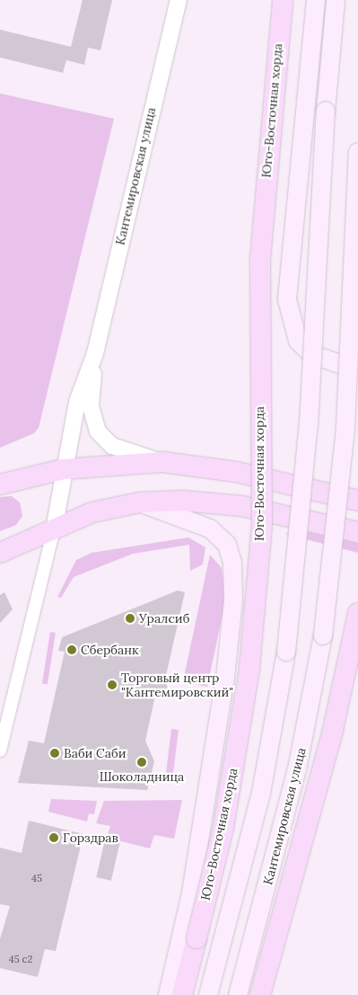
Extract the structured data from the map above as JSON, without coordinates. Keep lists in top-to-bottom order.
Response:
{
  "streets": {
    "main road": ["Юго-Восточная хорда", "Кантемировская улица"]
  },
  "places": [
    "Уралсиб",
    "Сбербанк",
    "Торговый центр \"Кантемировский\"",
    "Ваби Саби",
    "Шоколадница",
    "Горздрав"
  ],
  "house_numbers": ["45", "45 с2"]
}
